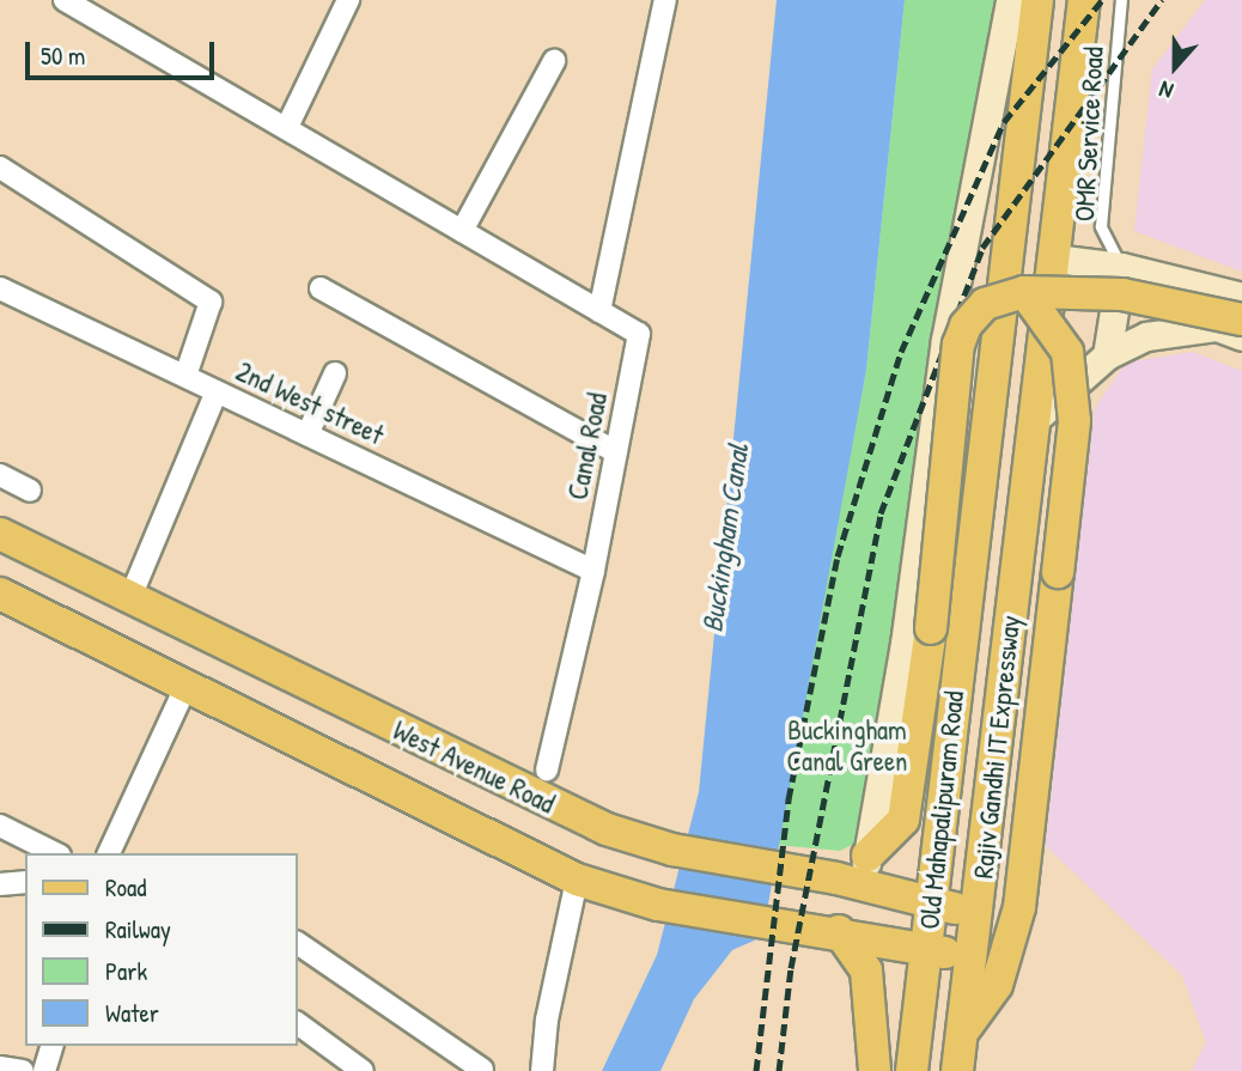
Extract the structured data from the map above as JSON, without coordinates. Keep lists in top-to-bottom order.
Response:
{
  "streets": {
    "main road": ["Rajiv Gandhi IT Expressway", "West Avenue Road", "Old Mahapalipuram Road"],
    "street": ["2nd West street", "Canal Road"],
    "lane": ["OMR Service Road"]
  },
  "crossings": [
    ["2nd West street", "Canal Road"],
    ["Rajiv Gandhi IT Expressway", "West Avenue Road"],
    ["West Avenue Road", "Old Mahapalipuram Road"]
  ],
  "water": ["Buckingham Canal"],
  "parks": ["Buckingham Canal Green"],
  "legend": [
    "Road",
    "Railway",
    "Park",
    "Water"
  ],
  "scale_bar": "50 m",
  "north": "bottom"
}
